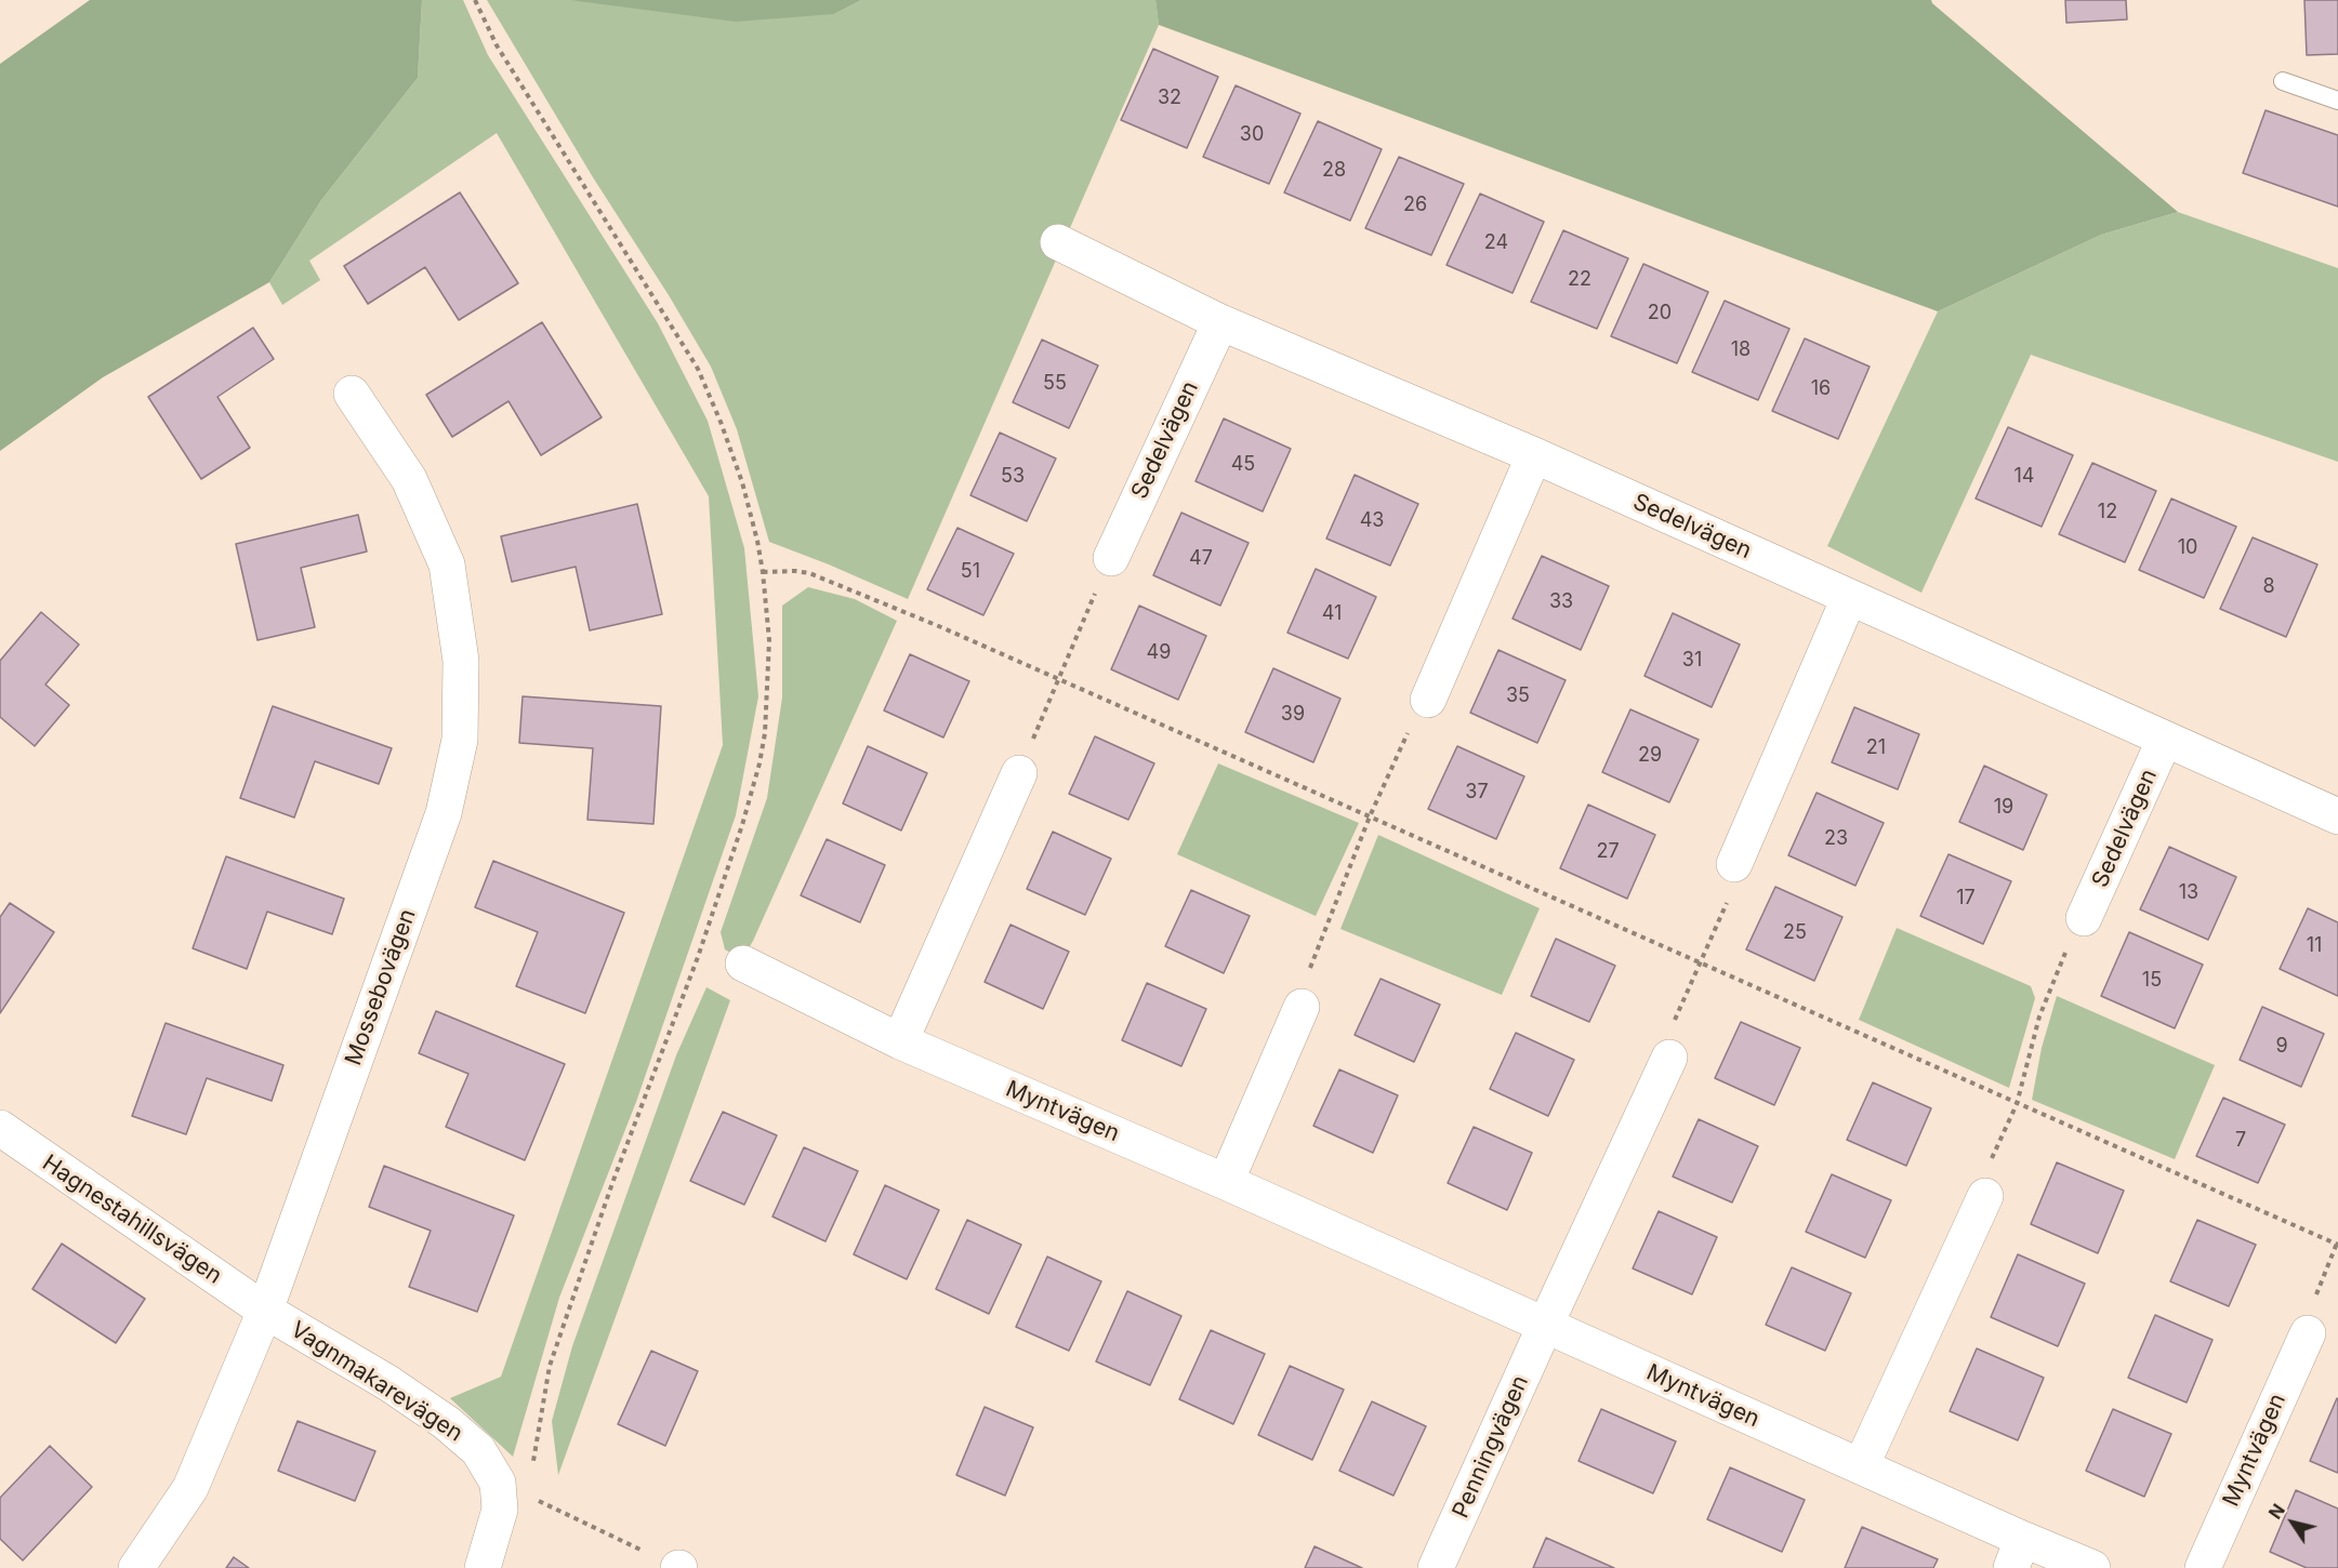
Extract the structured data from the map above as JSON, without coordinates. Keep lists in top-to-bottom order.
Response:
{
  "streets": {
    "street": [
      "Sedelvägen",
      "Mossebovägen",
      "Myntvägen",
      "Hagnestahillsvägen",
      "Vagnmakarevägen",
      "Penningvägen"
    ]
  },
  "crossings": [
    ["Mossebovägen", "Hagnestahillsvägen"],
    ["Mossebovägen", "Vagnmakarevägen"],
    ["Myntvägen", "Penningvägen"],
    ["Hagnestahillsvägen", "Vagnmakarevägen"]
  ],
  "house_numbers": [
    "32",
    "30",
    "28",
    "26",
    "24",
    "22",
    "20",
    "18",
    "55",
    "16",
    "45",
    "53",
    "14",
    "12",
    "43",
    "10",
    "47",
    "51",
    "8",
    "33",
    "41",
    "49",
    "31",
    "35",
    "39",
    "21",
    "29",
    "37",
    "19",
    "23",
    "27",
    "13",
    "17",
    "25",
    "11",
    "15",
    "9",
    "7"
  ],
  "north": "top left"
}
